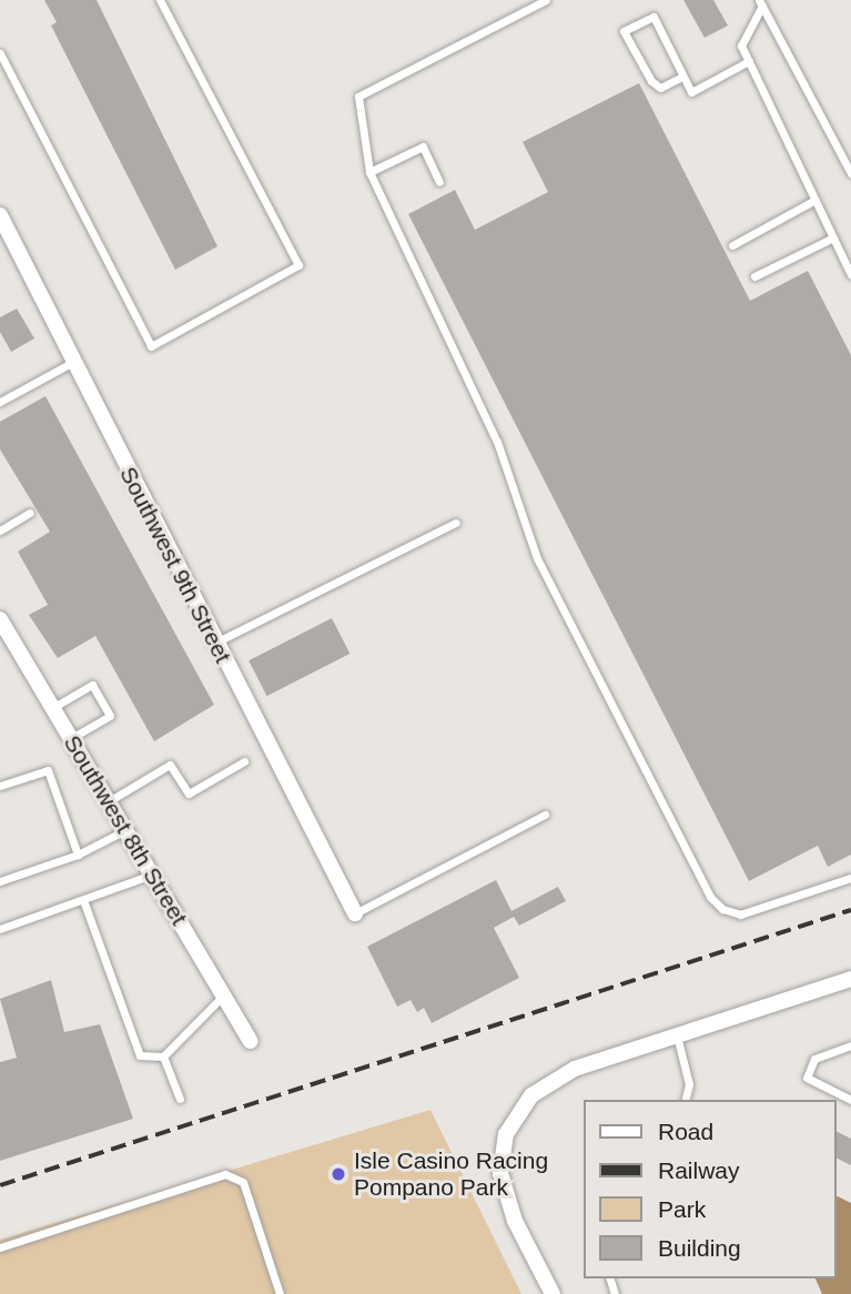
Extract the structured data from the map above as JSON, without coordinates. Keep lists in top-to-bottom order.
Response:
{
  "streets": {
    "street": ["Southwest 9th Street", "Southwest 8th Street"]
  },
  "places": ["Isle Casino Racing Pompano Park"],
  "legend": [
    "Road",
    "Railway",
    "Park",
    "Building"
  ]
}
